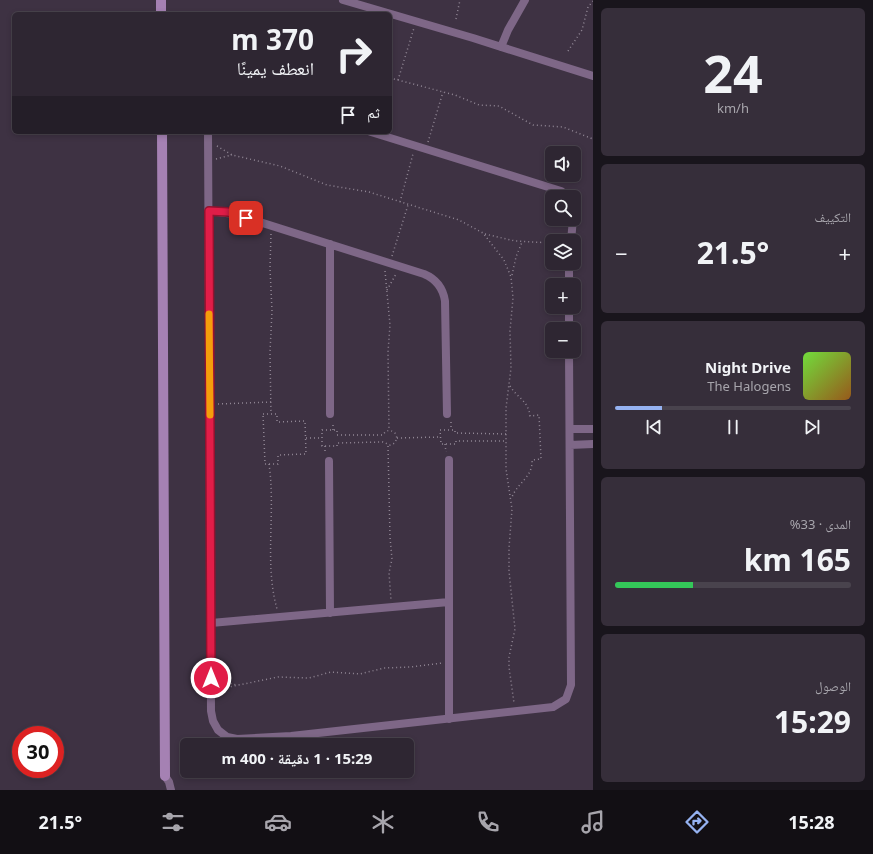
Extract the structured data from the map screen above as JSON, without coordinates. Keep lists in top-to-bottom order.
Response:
{
  "page": {
    "tile": [
      ["24", "km/h"],
      "التكييف",
      ["المدى · 33%", "165 km"],
      ["الوصول", "15:29"]
    ],
    "turn": ["370 m", "انعطف يمينًا"],
    "then": "ثم",
    "map_buttons": ["+", "−"],
    "heat": ["−", "21.5°", "+"],
    "song": ["Night Drive", "The Halogens"],
    "limit": "30",
    "trip": "15:29 · 1 دقيقة · 400 m",
    "tabs": ["15:28", "21.5°"]
  }
}
